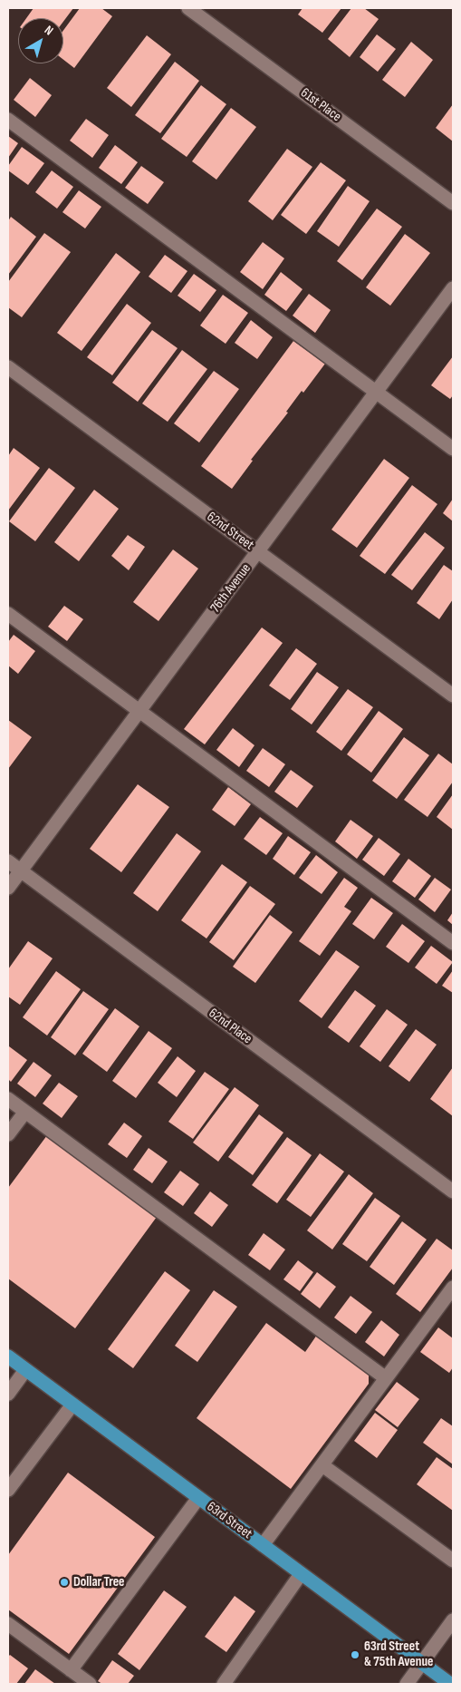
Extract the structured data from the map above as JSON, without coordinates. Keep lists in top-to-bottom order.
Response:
{
  "streets": {
    "main road": ["63rd Street"],
    "street": [
      "61st Place",
      "62nd Street",
      "76th Avenue",
      "62nd Place"
    ]
  },
  "crossings": [
    ["62nd Street", "76th Avenue"],
    ["76th Avenue", "62nd Place"]
  ],
  "places": ["Dollar Tree", "63rd Street & 75th Avenue"],
  "north": "top right"
}
